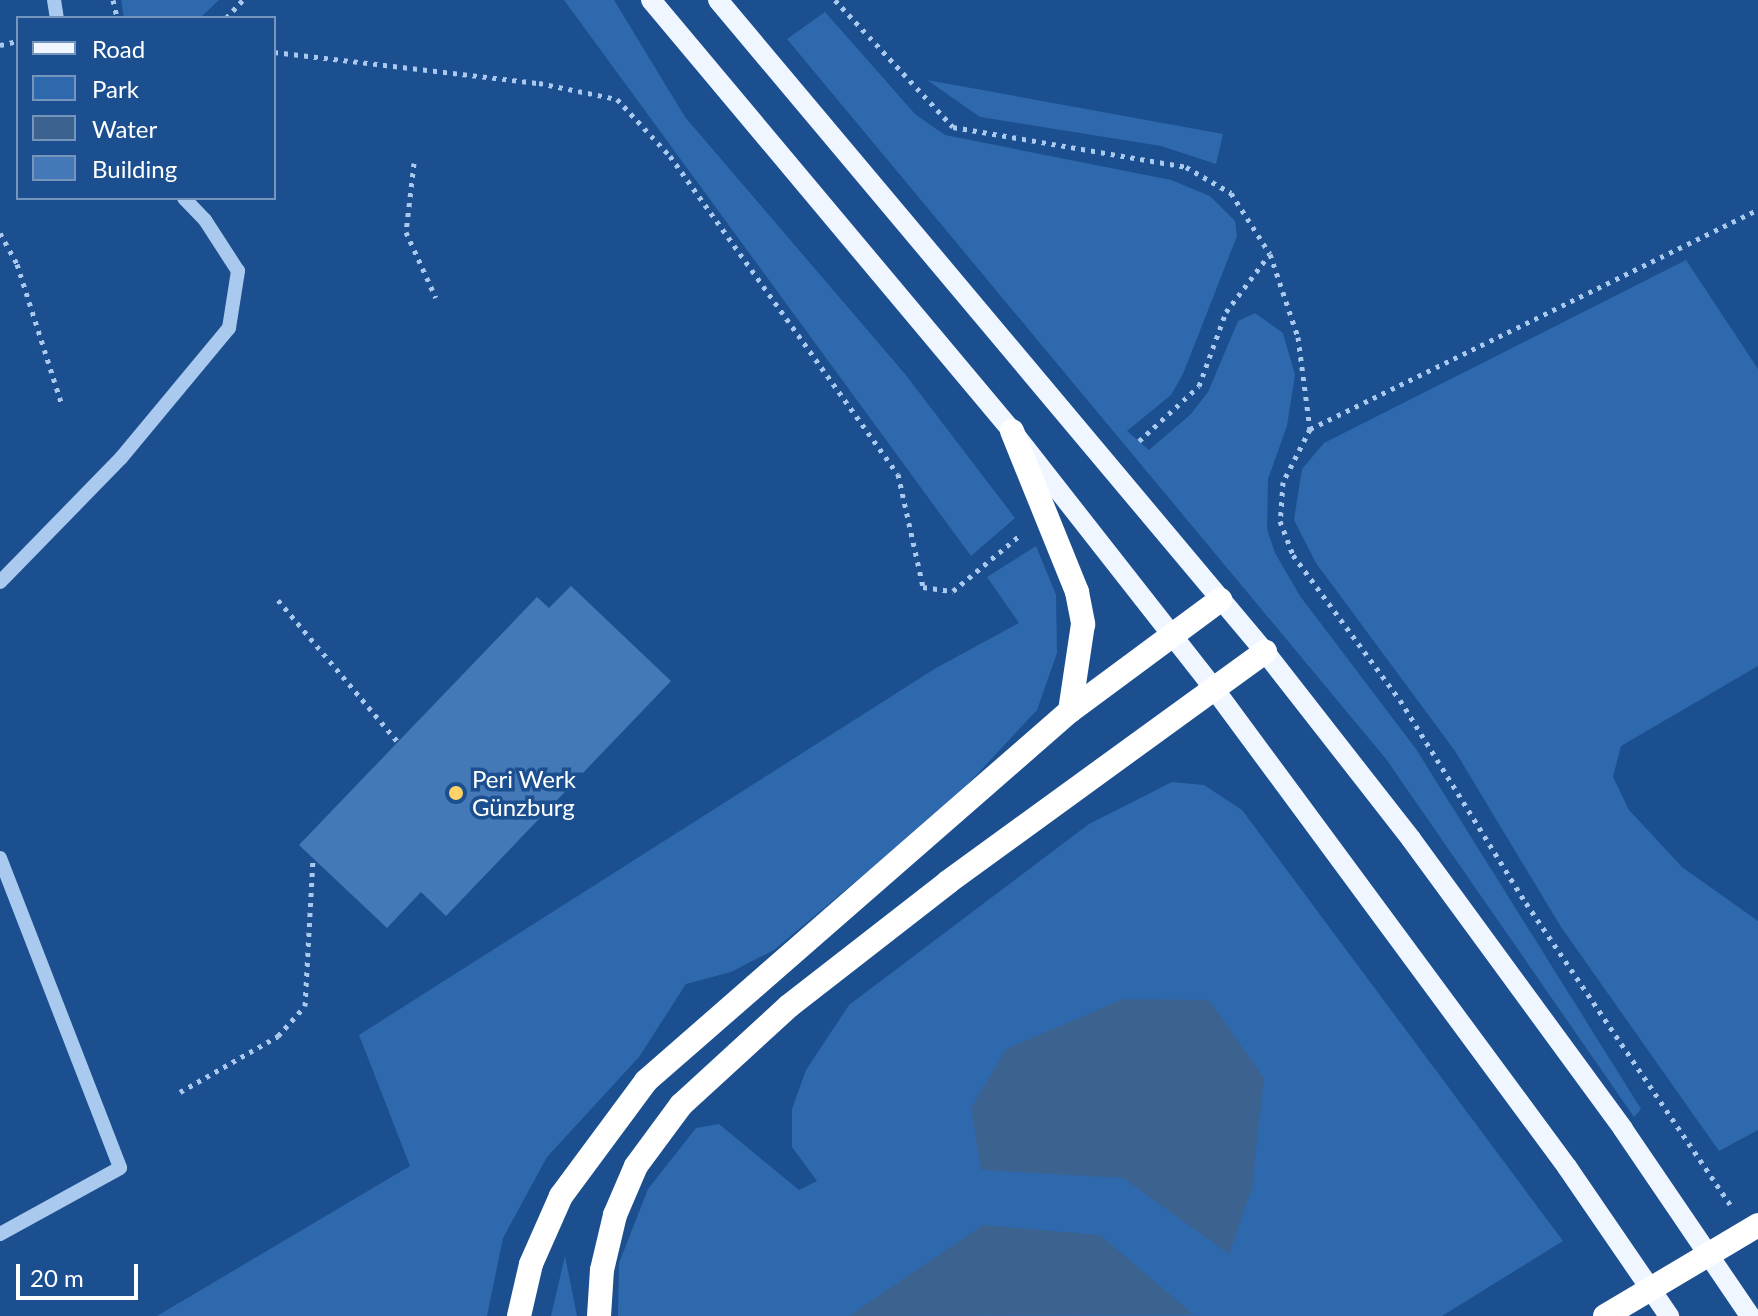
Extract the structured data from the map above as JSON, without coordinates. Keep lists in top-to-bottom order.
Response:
{
  "places": ["Peri Werk Günzburg"],
  "legend": [
    "Road",
    "Park",
    "Water",
    "Building"
  ],
  "scale_bar": "20 m"
}
